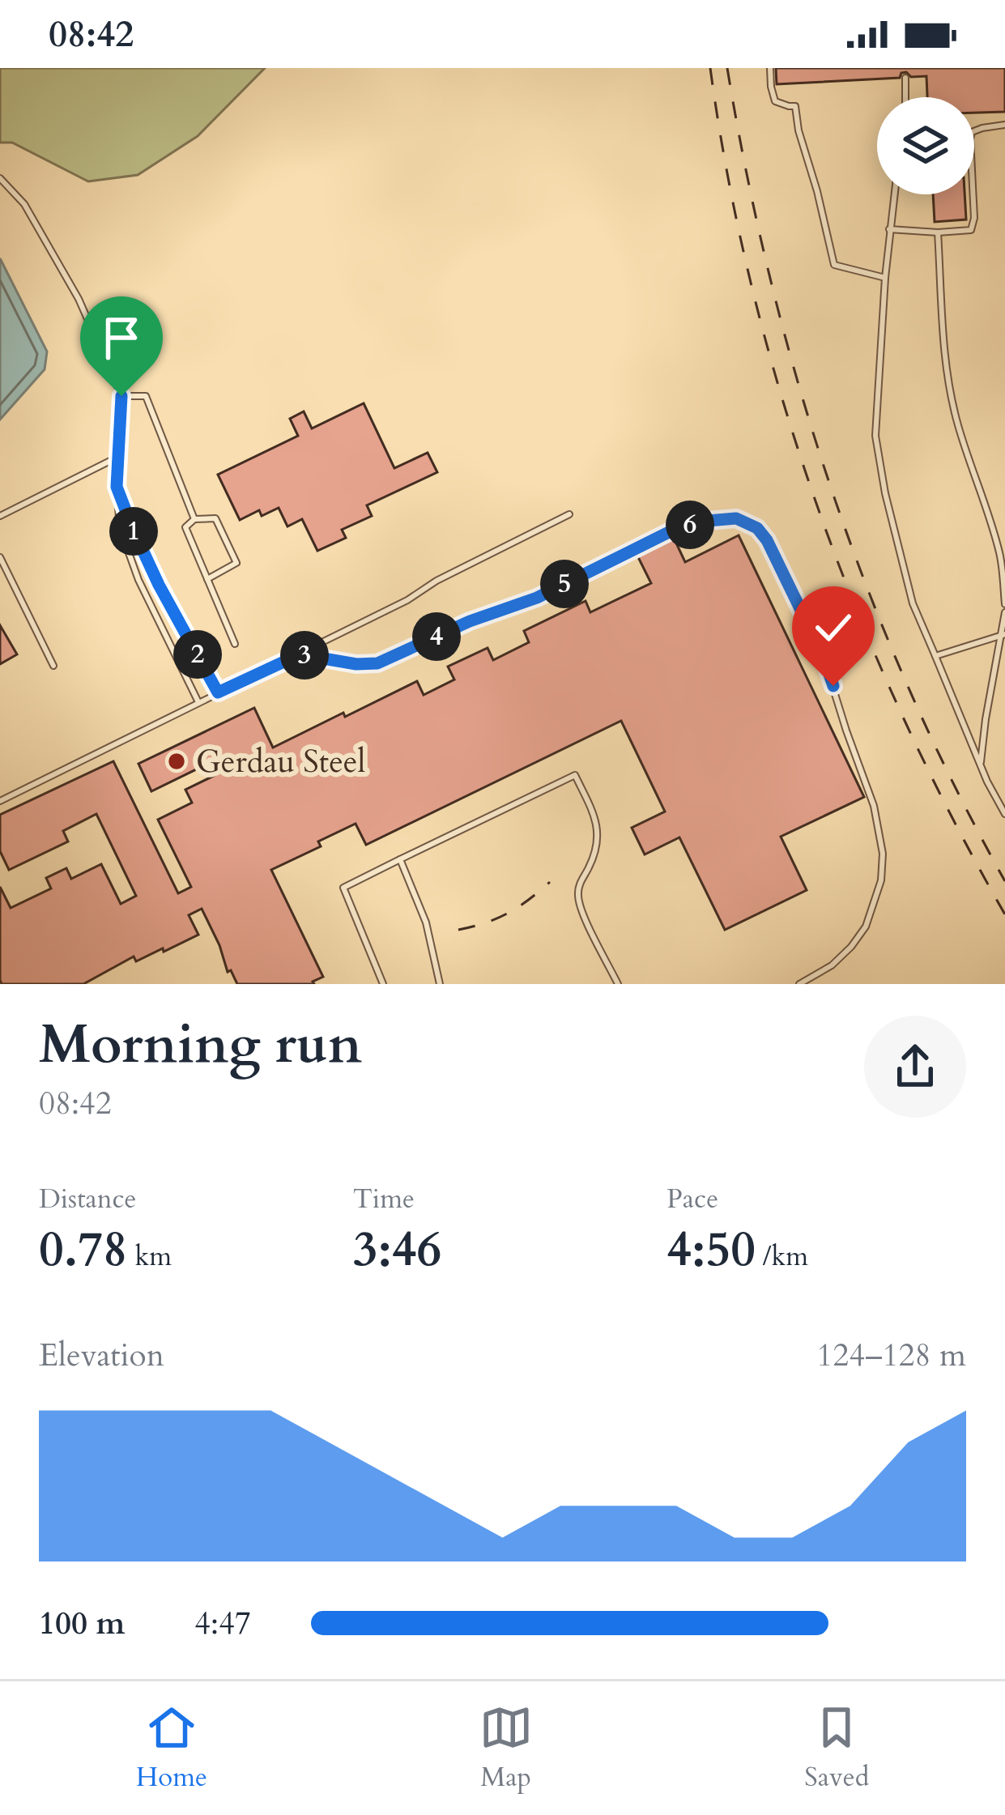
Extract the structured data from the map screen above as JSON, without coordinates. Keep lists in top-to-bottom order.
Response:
{
  "places": ["Gerdau Steel"],
  "page": {
    "status": "08:42",
    "pins": [
      "6",
      "1",
      "5",
      "4",
      "2",
      "3"
    ],
    "heading": ["Morning run", "08:42"],
    "stats": [
      ["Distance", "0.78 km"],
      ["Time", "3:46"],
      ["Pace", "4:50 /km"]
    ],
    "chart": ["Elevation", "124–128 m"],
    "list": [
      {
        "name": "100 m",
        "note": "4:47"
      }
    ],
    "tabs": ["Home", "Map", "Saved"]
  }
}
